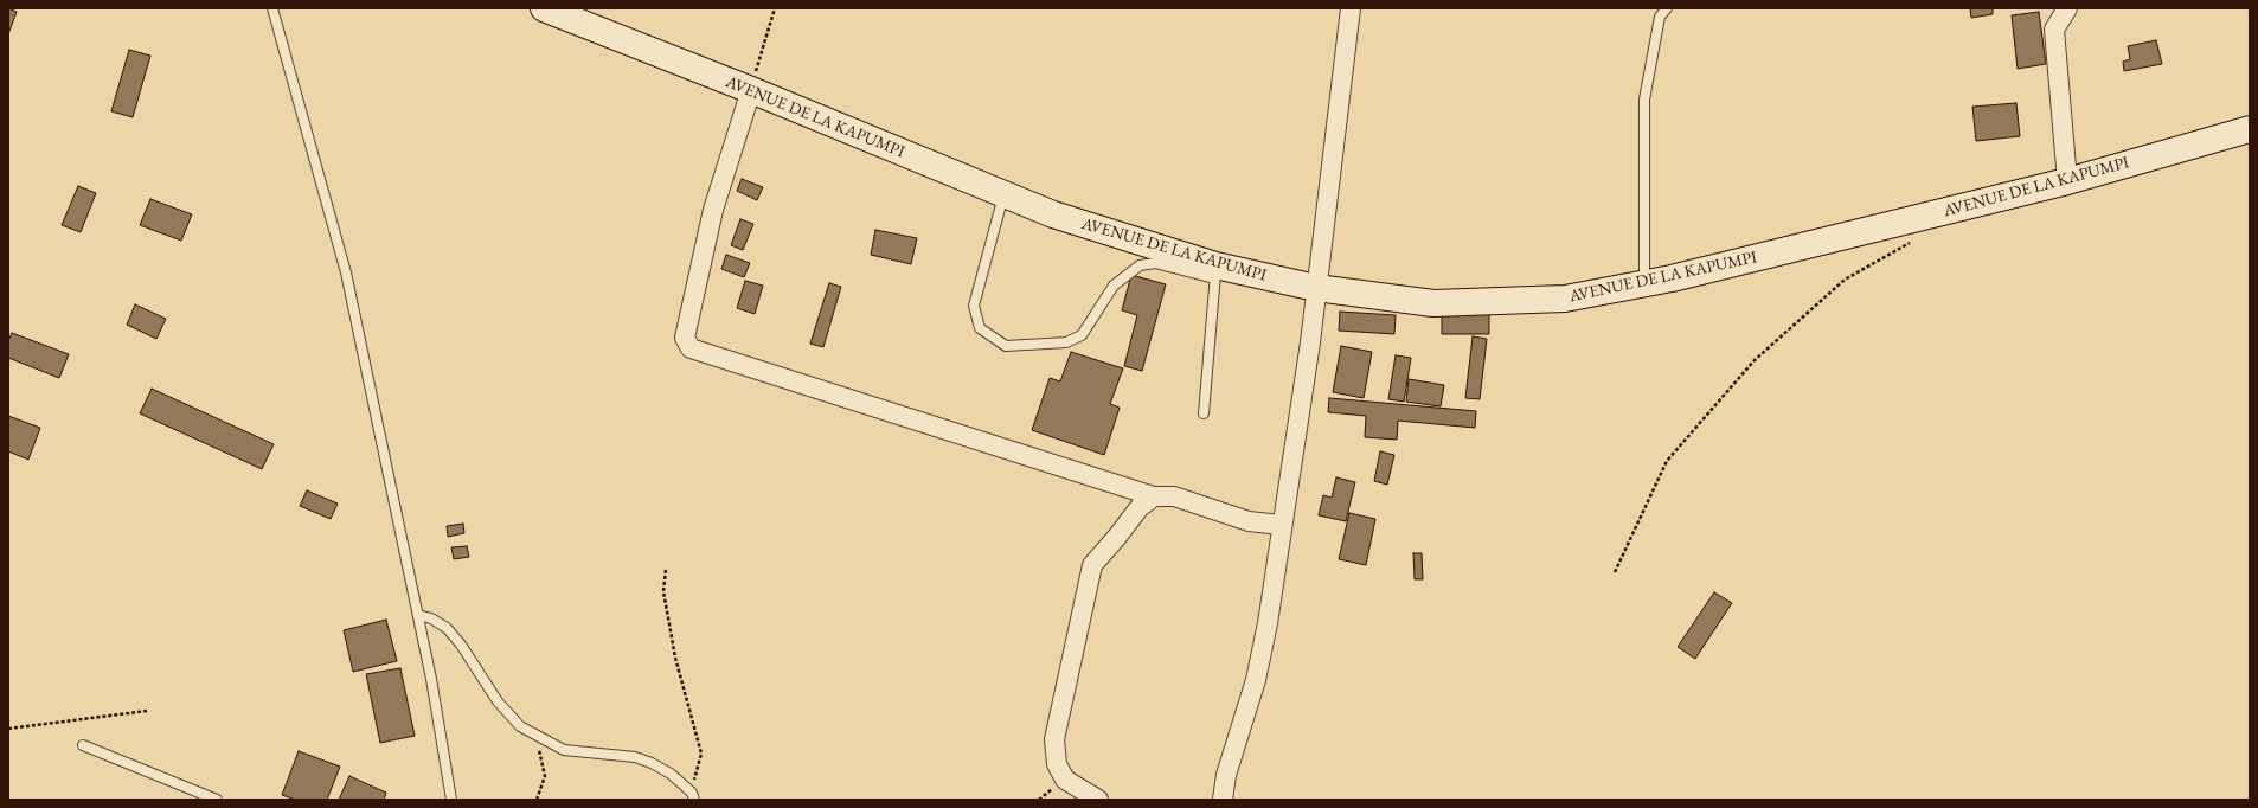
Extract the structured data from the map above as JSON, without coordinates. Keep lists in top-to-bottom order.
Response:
{
  "streets": {
    "main road": ["AVENUE DE LA KAPUMPI"]
  }
}
